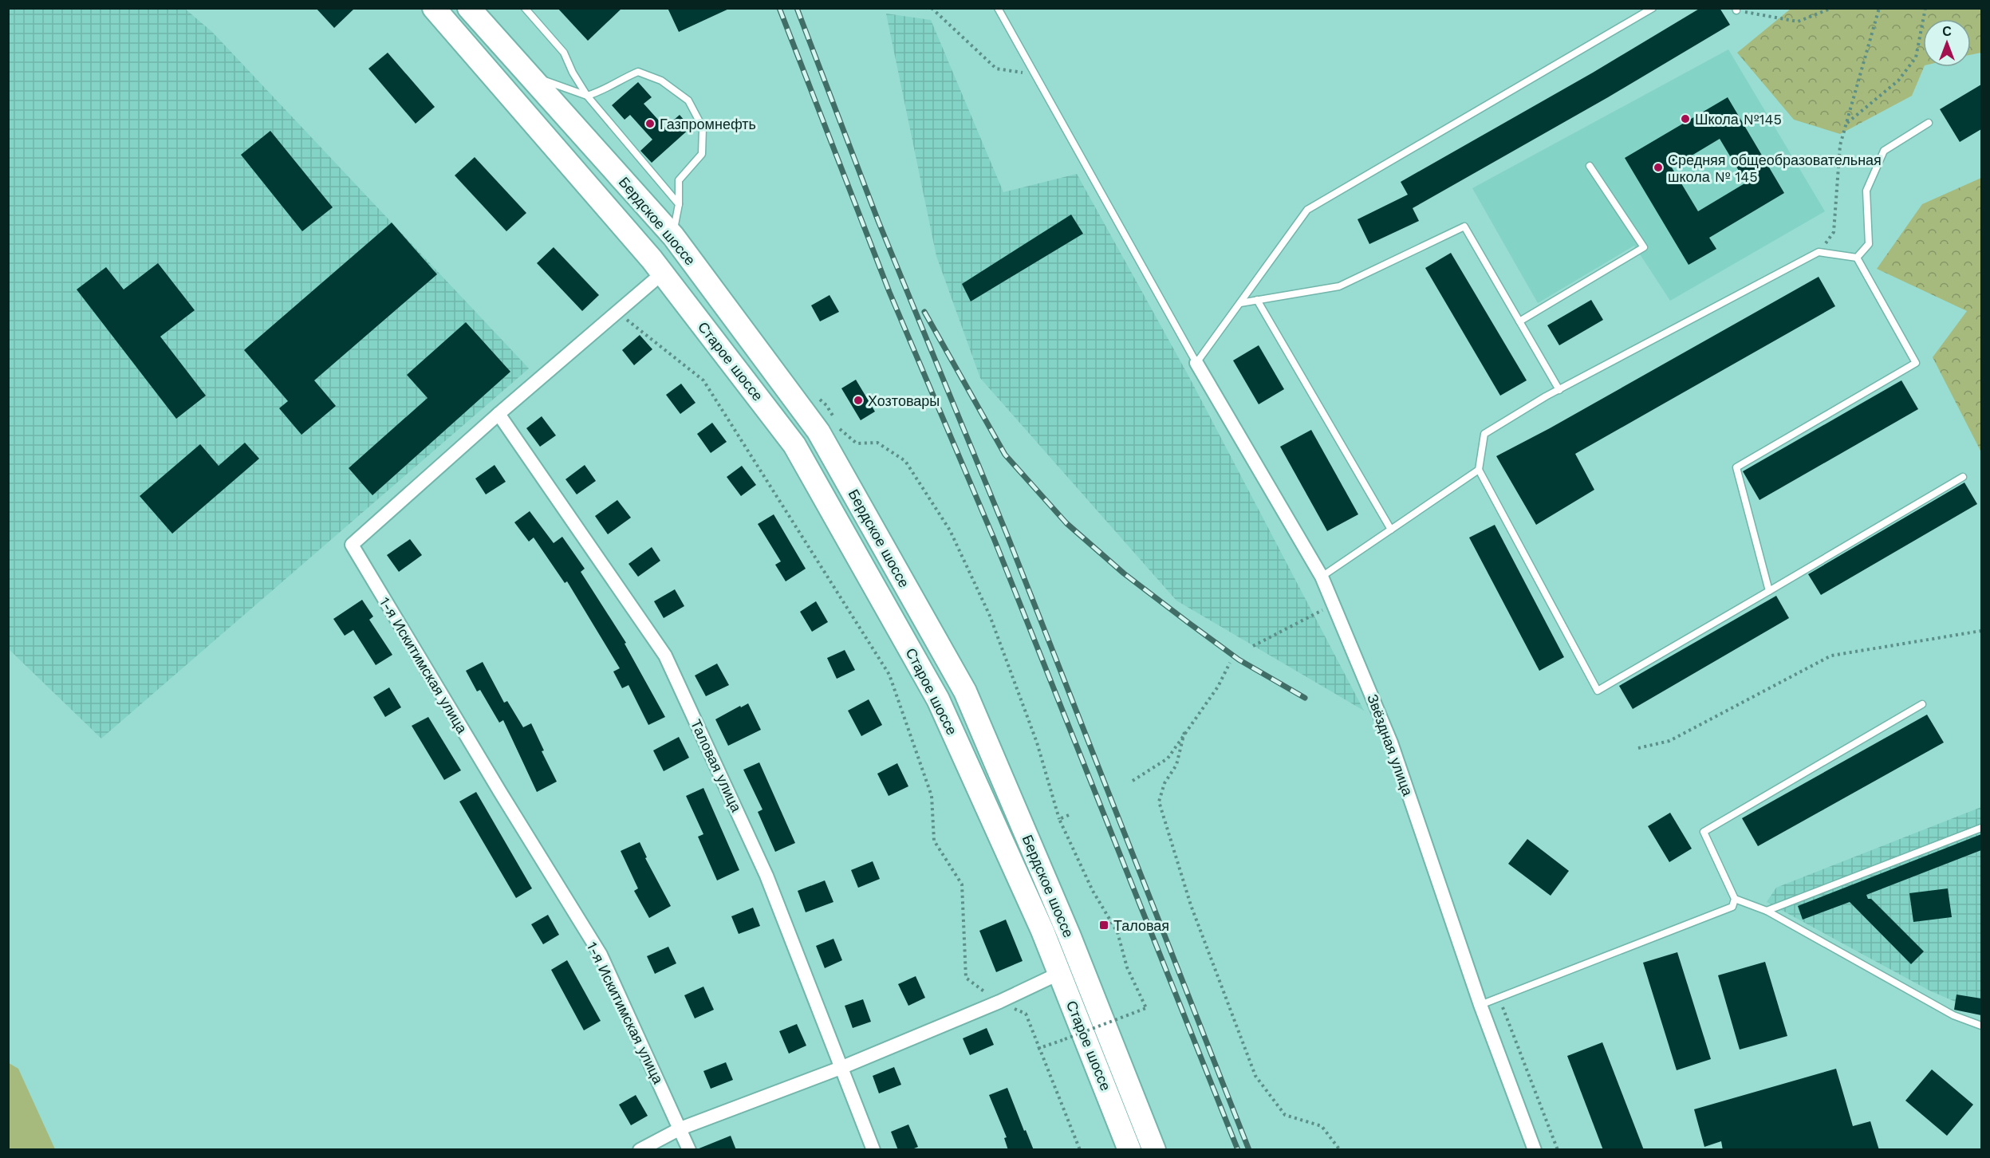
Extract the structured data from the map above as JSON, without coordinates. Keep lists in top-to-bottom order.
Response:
{
  "streets": {
    "highway": ["Бердское шоссе", "Старое шоссе"],
    "street": ["1-я Искитимская улица", "Звёздная улица", "Таловая улица"]
  },
  "crossings": [
    ["Бердское шоссе", "Старое шоссе"],
    ["Бердское шоссе", "1-я Искитимская улица"],
    ["Старое шоссе", "1-я Искитимская улица"],
    ["1-я Искитимская улица", "Таловая улица"]
  ],
  "places": {
    "other": [
      "Школа №145",
      "Газпромнефть",
      "Средняя общеобразовательная школа № 145",
      "Хозтовары"
    ],
    "transit": ["Таловая"]
  },
  "north": "top"
}
